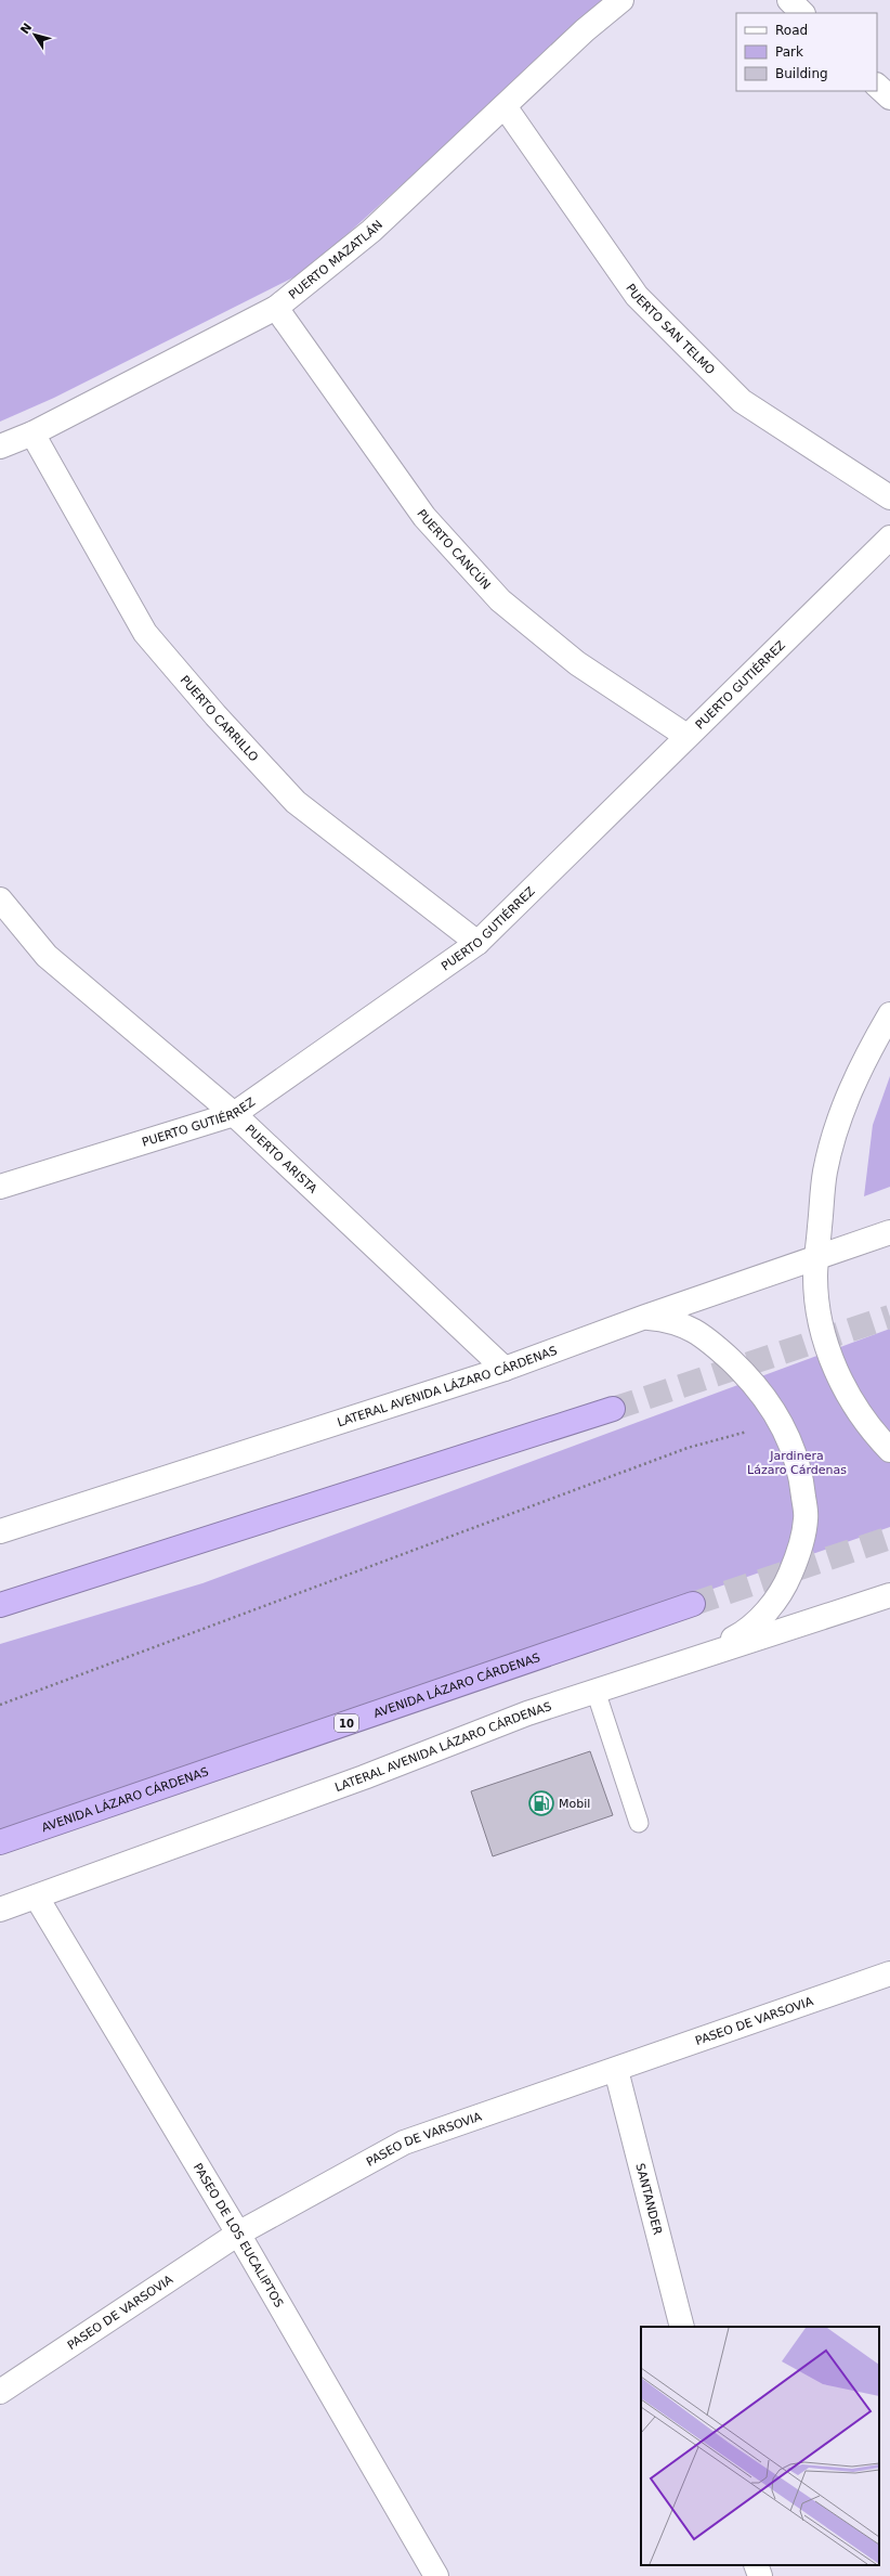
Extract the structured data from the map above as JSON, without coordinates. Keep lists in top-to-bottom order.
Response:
{
  "streets": {
    "highway": ["AVENIDA LÁZARO CÁRDENAS", "10"],
    "street": [
      "PUERTO MAZATLÁN",
      "PUERTO SAN TELMO",
      "PUERTO CANCÚN",
      "PUERTO GUTIÉRREZ",
      "PUERTO CARRILLO",
      "PUERTO ARISTA",
      "LATERAL AVENIDA LÁZARO CÁRDENAS",
      "PASEO DE VARSOVIA",
      "SANTANDER",
      "PASEO DE LOS EUCALIPTOS"
    ]
  },
  "crossings": [
    ["PUERTO MAZATLÁN", "PUERTO SAN TELMO"],
    ["PUERTO MAZATLÁN", "PUERTO CANCÚN"],
    ["PUERTO MAZATLÁN", "PUERTO CARRILLO"],
    ["PUERTO CANCÚN", "PUERTO GUTIÉRREZ"],
    ["PUERTO GUTIÉRREZ", "PUERTO CARRILLO"],
    ["PUERTO GUTIÉRREZ", "PUERTO ARISTA"],
    ["PUERTO ARISTA", "LATERAL AVENIDA LÁZARO CÁRDENAS"],
    ["LATERAL AVENIDA LÁZARO CÁRDENAS", "PASEO DE LOS EUCALIPTOS"],
    ["PASEO DE VARSOVIA", "SANTANDER"],
    ["PASEO DE VARSOVIA", "PASEO DE LOS EUCALIPTOS"]
  ],
  "parks": ["Jardinera Lázaro Cárdenas"],
  "places": {
    "fuel station": ["Mobil"]
  },
  "legend": ["Road", "Park", "Building"],
  "north": "top left"
}
